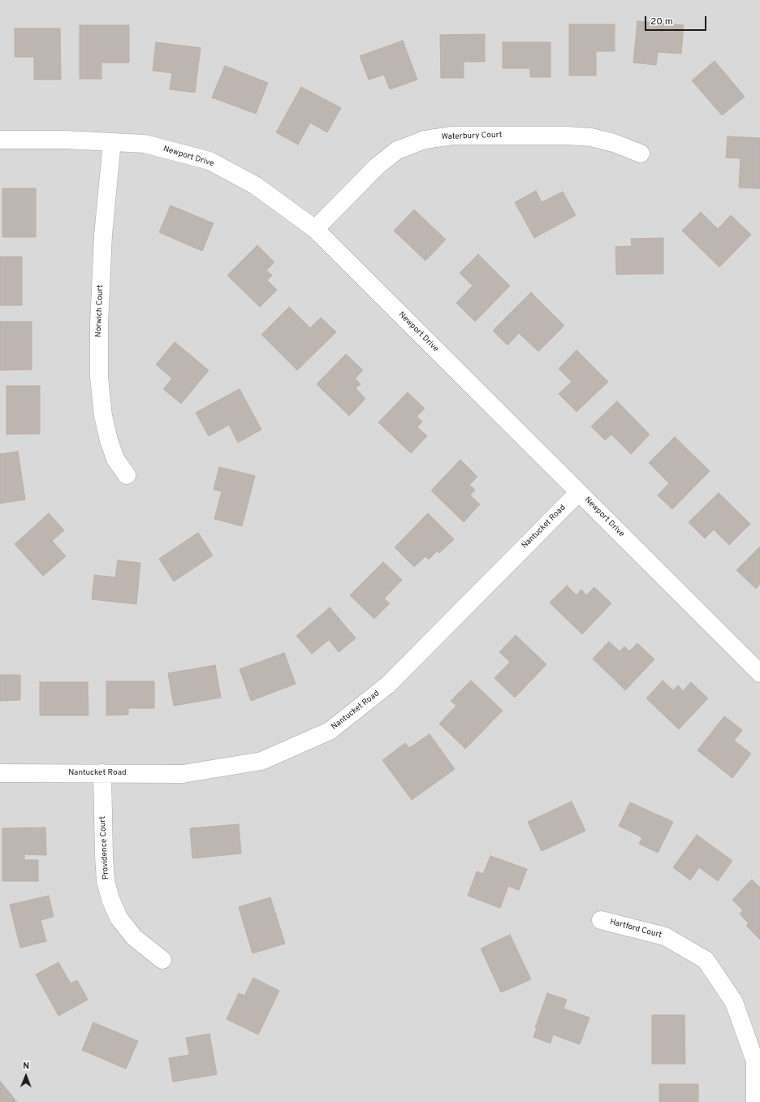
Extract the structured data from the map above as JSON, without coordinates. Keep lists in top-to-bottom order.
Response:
{
  "streets": {
    "street": [
      "Waterbury Court",
      "Newport Drive",
      "Norwich Court",
      "Nantucket Road",
      "Providence Court",
      "Hartford Court"
    ]
  },
  "crossings": [
    ["Waterbury Court", "Newport Drive"],
    ["Newport Drive", "Norwich Court"],
    ["Newport Drive", "Nantucket Road"],
    ["Nantucket Road", "Providence Court"]
  ],
  "scale_bar": "20 m",
  "north": "top"
}
